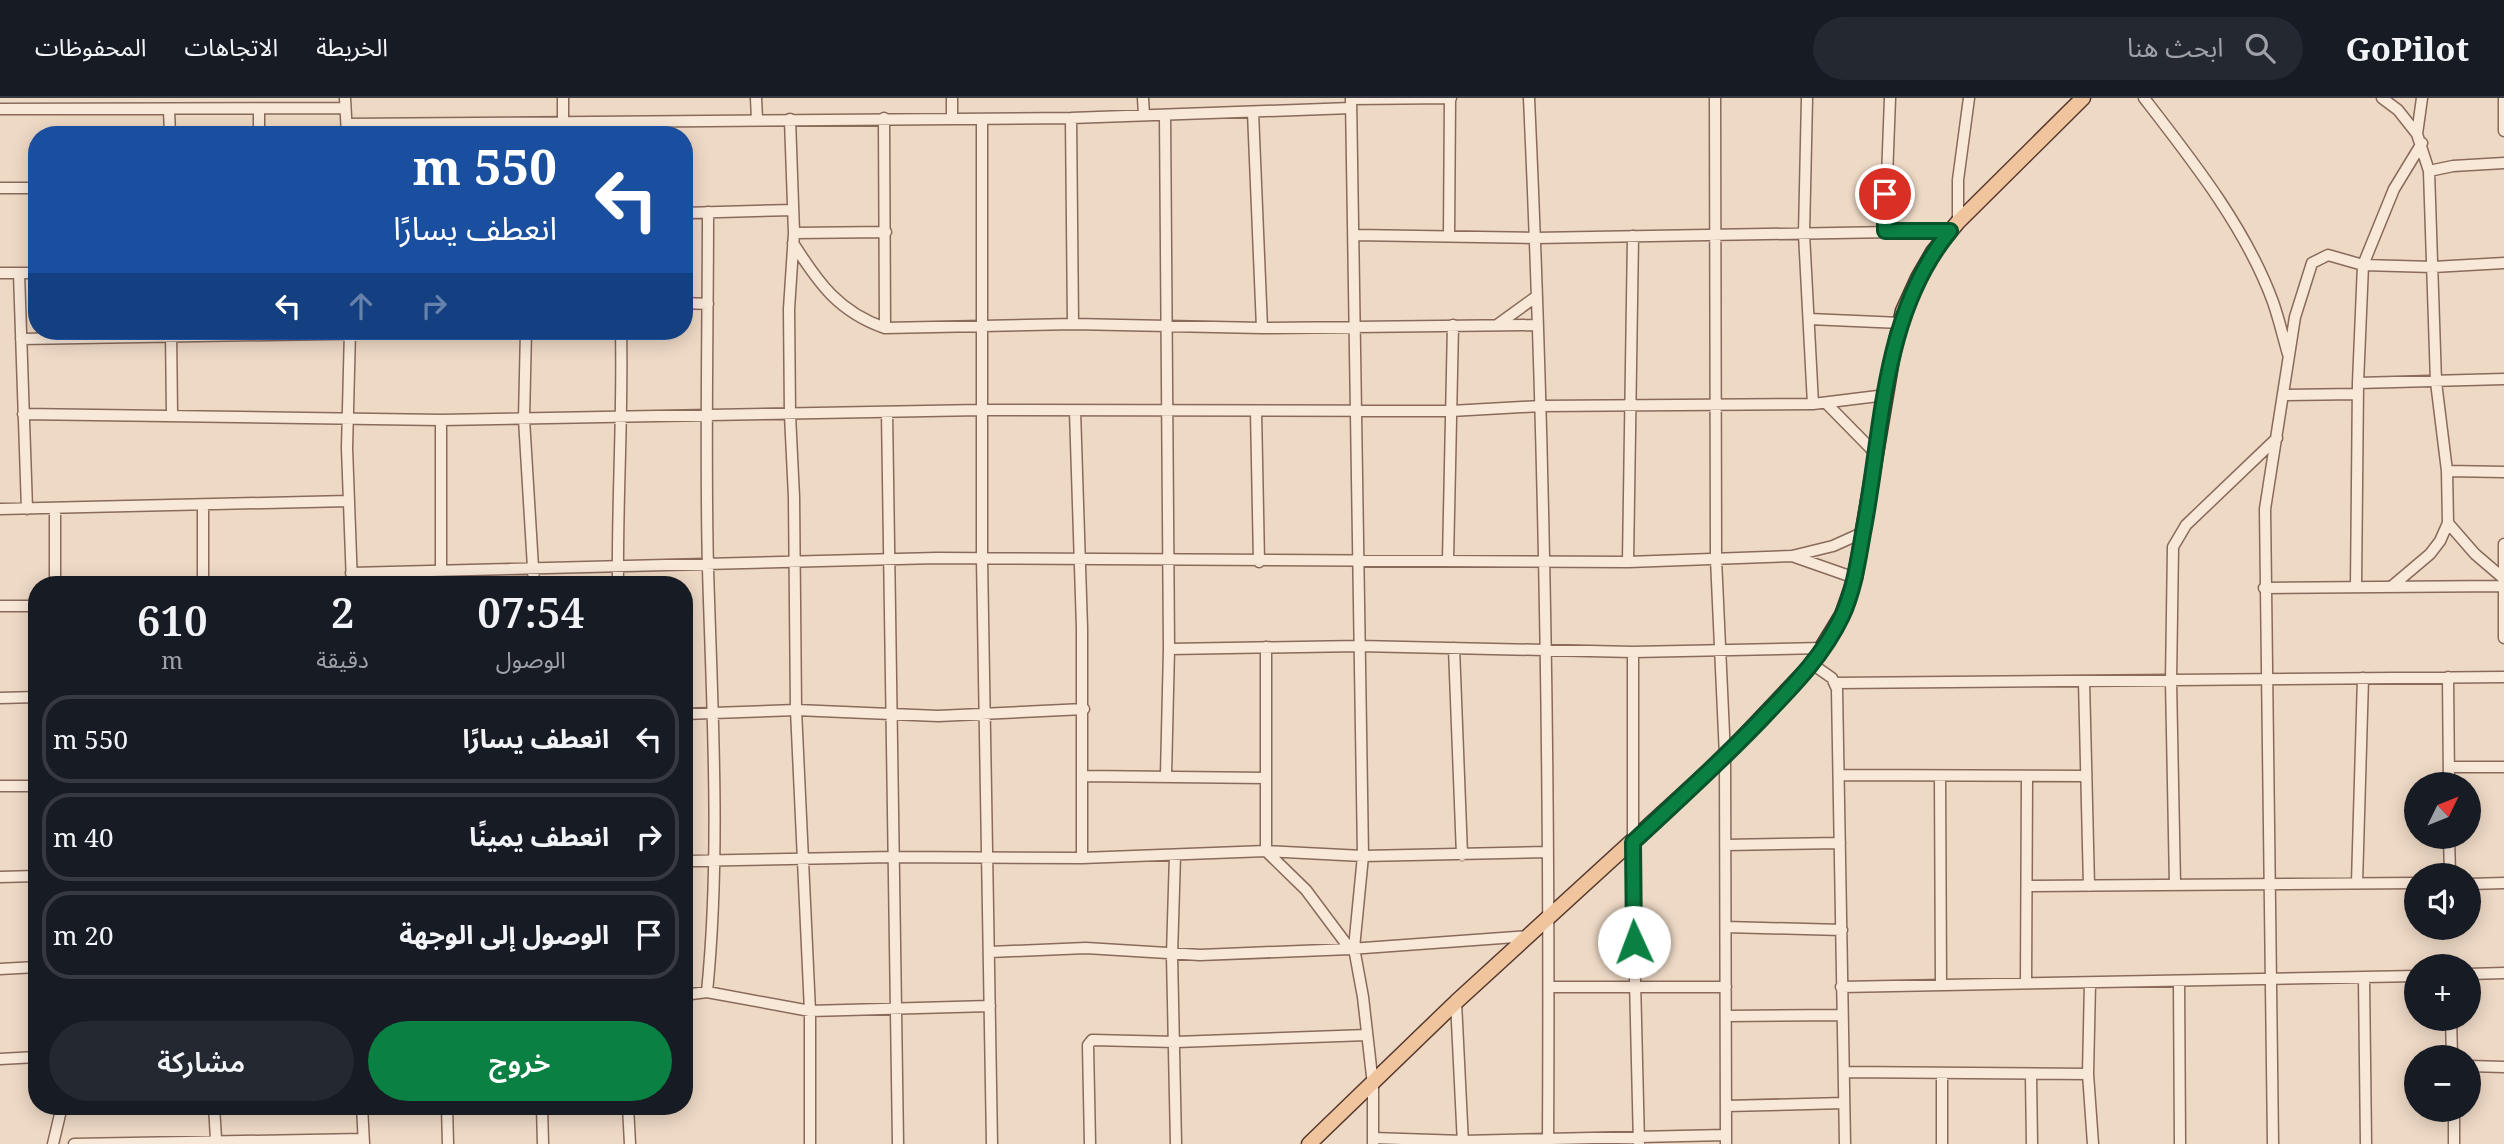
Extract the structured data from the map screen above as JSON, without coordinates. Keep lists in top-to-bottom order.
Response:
{
  "north": "top right",
  "page": {
    "header": "GoPilot",
    "search": "ابحث هنا",
    "nav": ["الخريطة", "الاتجاهات", "المحفوظات"],
    "turn": ["550 m", "انعطف يسارًا"],
    "eta": [
      "07:54",
      "الوصول",
      "2",
      "دقيقة",
      "610",
      "m"
    ],
    "list": [
      {
        "name": "انعطف يسارًا",
        "value": "550 m"
      },
      {
        "name": "انعطف يمينًا",
        "value": "40 m"
      },
      {
        "name": "الوصول إلى الوجهة",
        "value": "20 m"
      }
    ],
    "map_buttons": ["+", "−"],
    "buttons": ["خروج", "مشاركة"]
  }
}
